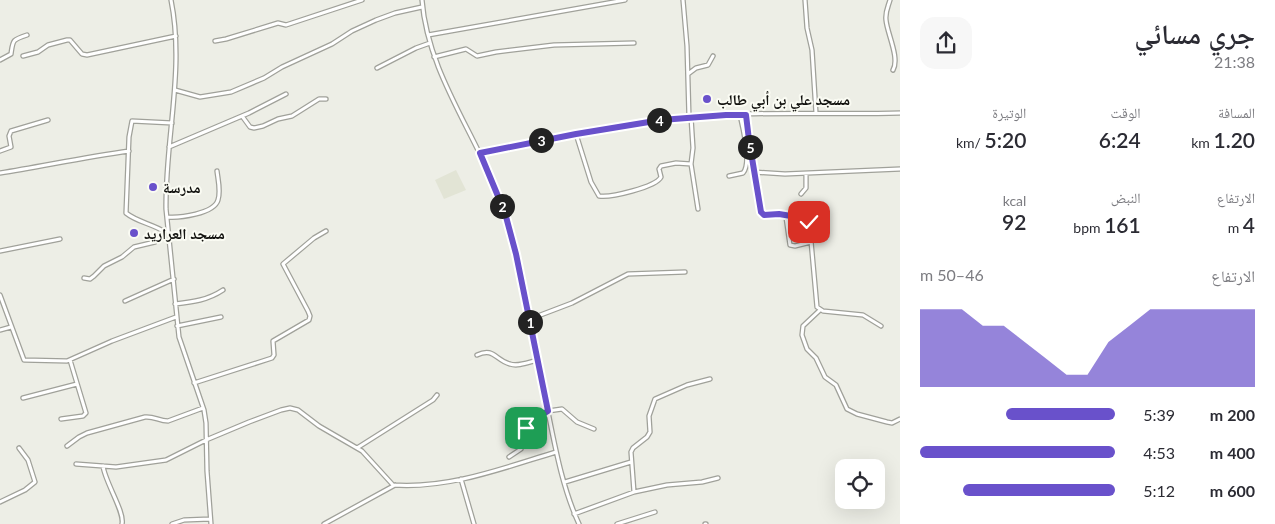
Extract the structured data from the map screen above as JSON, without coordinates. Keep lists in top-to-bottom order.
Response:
{
  "places": ["مسجد علي بن أبي طالب", "مدرسة", "مسجد العراريد"],
  "page": {
    "heading": ["جري مسائي", "21:38"],
    "stats": [
      ["المسافة", "1.20 km"],
      ["الوقت", "6:24"],
      ["الوتيرة", "5:20 /km"],
      ["الارتفاع", "4 m"],
      ["النبض", "161 bpm"],
      ["kcal", "92"]
    ],
    "pins": [
      "4",
      "3",
      "5",
      "2",
      "1"
    ],
    "chart": ["الارتفاع", "46–50 m"],
    "list": [
      {
        "name": "200 m",
        "note": "5:39"
      },
      {
        "name": "400 m",
        "note": "4:53"
      },
      {
        "name": "600 m",
        "note": "5:12"
      }
    ]
  }
}
